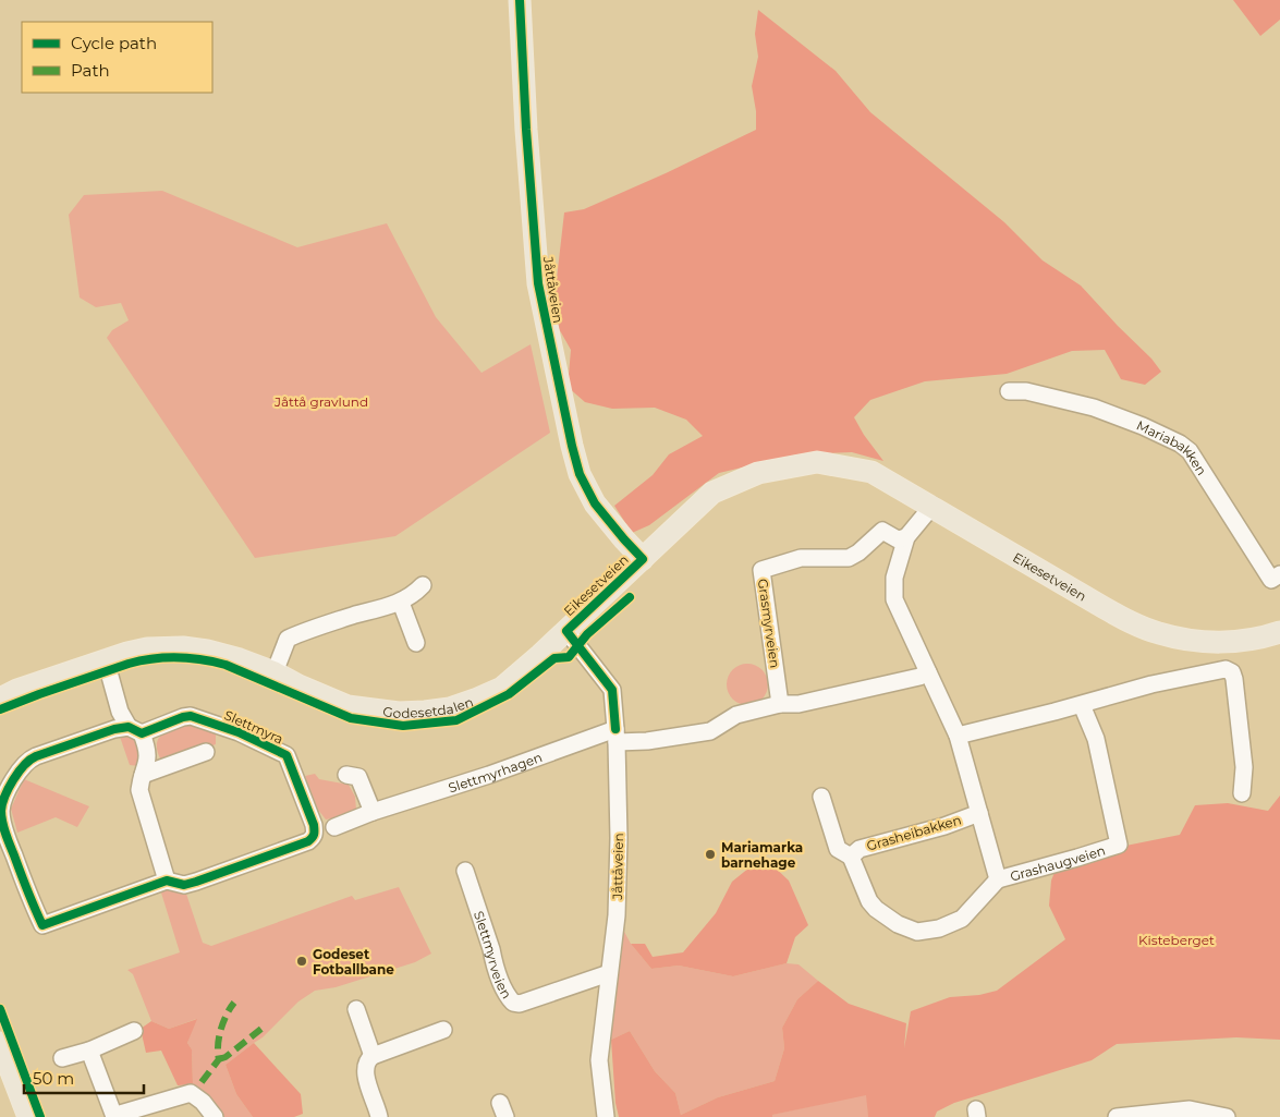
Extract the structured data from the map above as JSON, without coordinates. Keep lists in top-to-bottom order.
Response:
{
  "streets": {
    "main road": ["Jåttåveien", "Eikesetveien", "Godesetdalen"],
    "street": [
      "Mariabakken",
      "Grasmyrveien",
      "Slettmyra",
      "Slettmyrhagen",
      "Grasheibakken",
      "Grashaugveien",
      "Slettmyrveien"
    ]
  },
  "crossings": [
    ["Jåttåveien", "Eikesetveien"],
    ["Jåttåveien", "Godesetdalen"],
    ["Jåttåveien", "Slettmyrhagen"],
    ["Jåttåveien", "Slettmyrveien"],
    ["Eikesetveien", "Godesetdalen"],
    ["Eikesetveien", "Grashaugveien"],
    ["Grasmyrveien", "Slettmyrhagen"],
    ["Grasmyrveien", "Grashaugveien"],
    ["Grasheibakken", "Grashaugveien"]
  ],
  "parks": ["Jåttå gravlund", "Kisteberget"],
  "places": ["Mariamarka barnehage", "Godeset Fotballbane"],
  "legend": ["Cycle path", "Path"],
  "scale_bar": "50 m"
}
